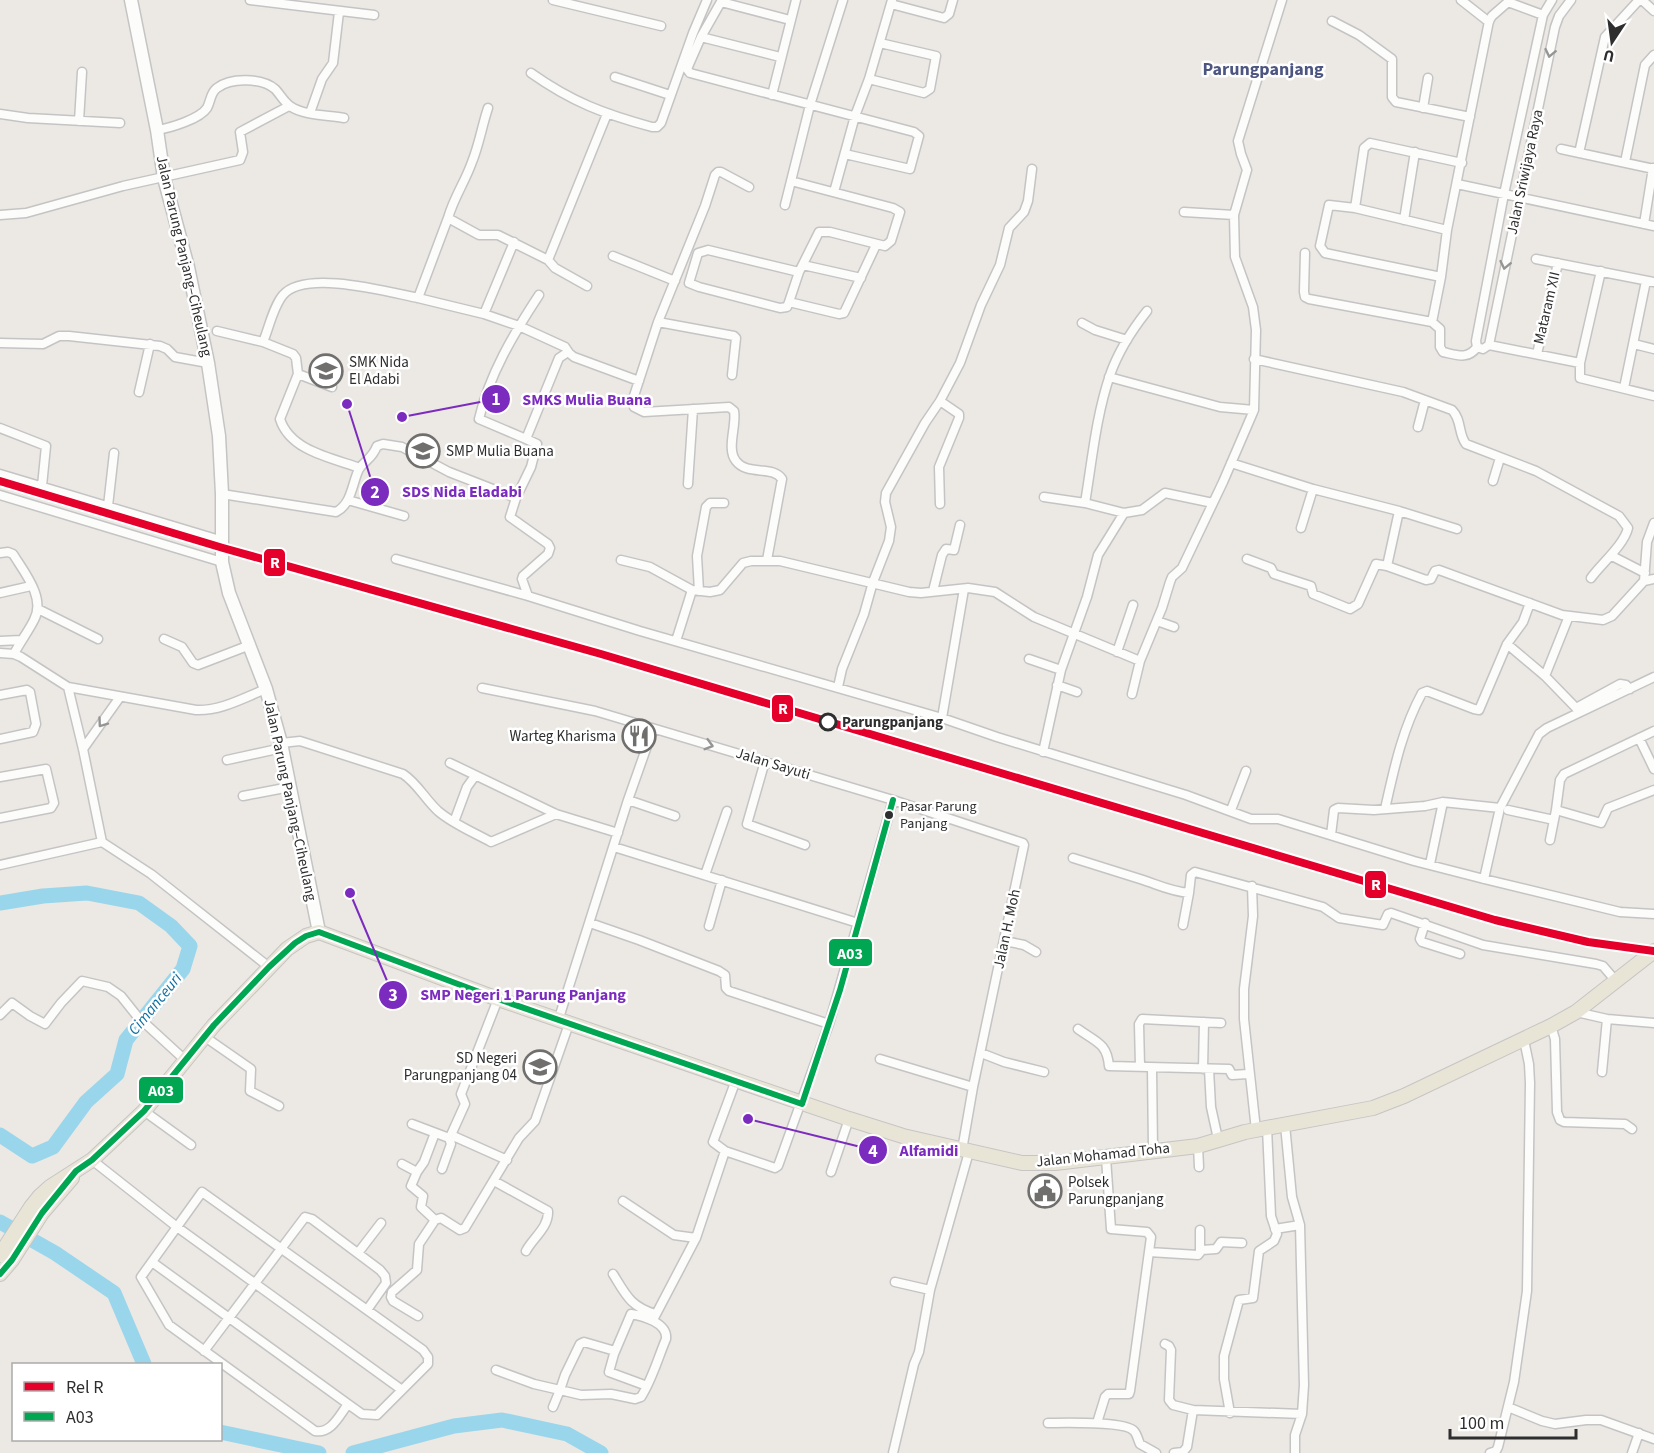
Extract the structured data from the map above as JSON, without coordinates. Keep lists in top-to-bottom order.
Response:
{
  "streets": {
    "main road": ["Jalan Mohamad Toha"],
    "street": [
      "Jalan Sriwijaya Raya",
      "Jalan Parung Panjang–Ciheulang",
      "Mataram XII",
      "Jalan Sayuti",
      "Jalan H. Moh"
    ]
  },
  "crossings": [
    ["Jalan Parung Panjang–Ciheulang", "Jalan Mohamad Toha"],
    ["Jalan Sayuti", "Jalan H. Moh"],
    ["Jalan H. Moh", "Jalan Mohamad Toha"]
  ],
  "districts": ["Parungpanjang"],
  "water": ["Cimanceuri"],
  "places": {
    "school or university": ["SMK Nida El Adabi", "SMP Mulia Buana", "SD Negeri Parungpanjang 04"],
    "other": [
      "SDS Nida Eladabi",
      "SMKS Mulia Buana",
      "Parungpanjang",
      "Pasar Parung Panjang",
      "SMP Negeri 1 Parung Panjang",
      "Alfamidi"
    ],
    "restaurant": ["Warteg Kharisma"],
    "public building": ["Polsek Parungpanjang"]
  },
  "lines": ["rail line R", "transit line A03"],
  "legend": ["Rel R", "A03"],
  "scale_bar": "100 m",
  "north": "bottom"
}
